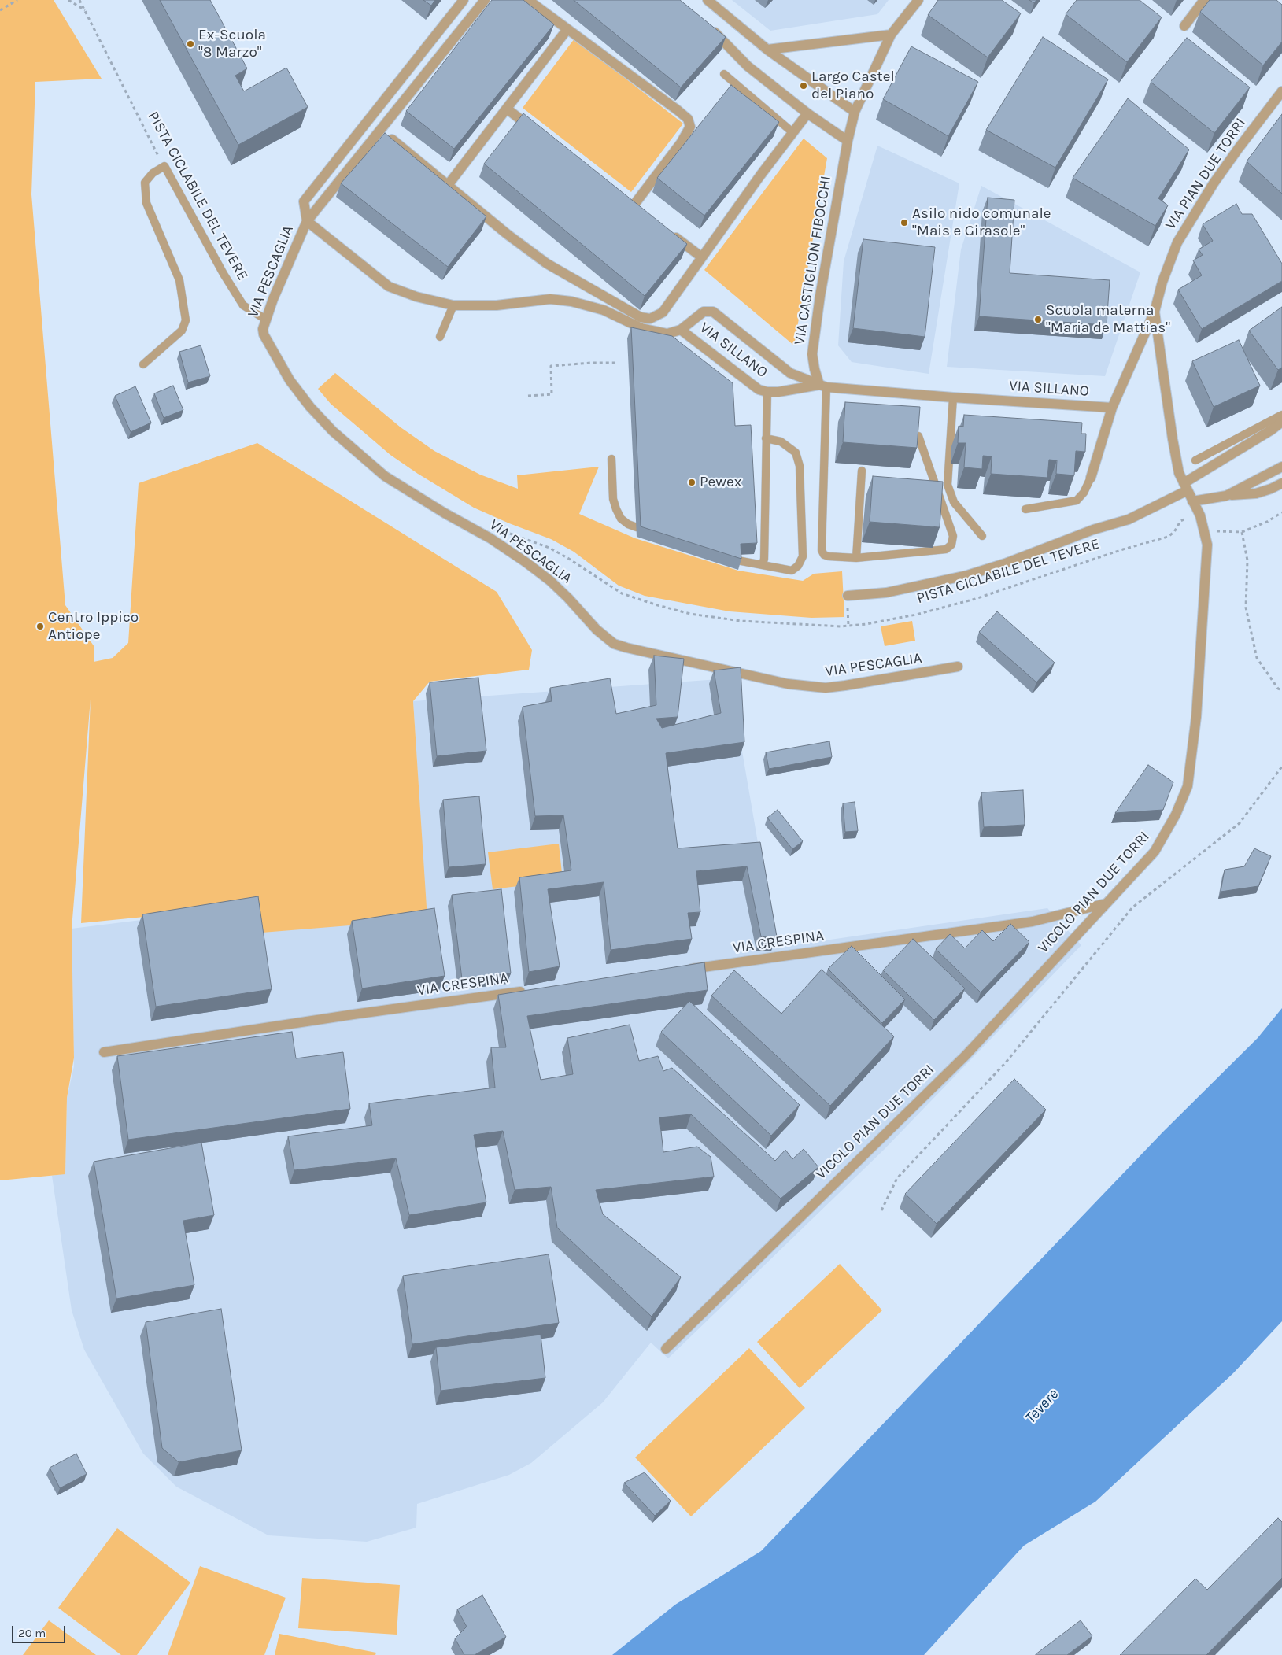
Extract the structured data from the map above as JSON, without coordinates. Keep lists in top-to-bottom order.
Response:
{
  "streets": {
    "street": [
      "VIA PIAN DUE TORRI",
      "VIA CASTIGLION FIBOCCHI",
      "VIA PESCAGLIA",
      "VIA SILLANO",
      "VICOLO PIAN DUE TORRI",
      "VIA CRESPINA"
    ],
    "lane": ["PISTA CICLABILE DEL TEVERE"]
  },
  "crossings": [
    ["VIA PIAN DUE TORRI", "VIA SILLANO"],
    ["VIA PIAN DUE TORRI", "VICOLO PIAN DUE TORRI"],
    ["PISTA CICLABILE DEL TEVERE", "VIA PESCAGLIA"],
    ["PISTA CICLABILE DEL TEVERE", "VICOLO PIAN DUE TORRI"],
    ["VIA CASTIGLION FIBOCCHI", "VIA SILLANO"],
    ["VICOLO PIAN DUE TORRI", "VIA CRESPINA"]
  ],
  "water": ["Tevere"],
  "places": [
    "Ex-Scuola \"8 Marzo\"",
    "Largo Castel del Piano",
    "Asilo nido comunale \"Mais e Girasole\"",
    "Scuola materna \"Maria de Mattias\"",
    "Pewex",
    "Centro Ippico Antiope"
  ],
  "scale_bar": "20 m"
}
